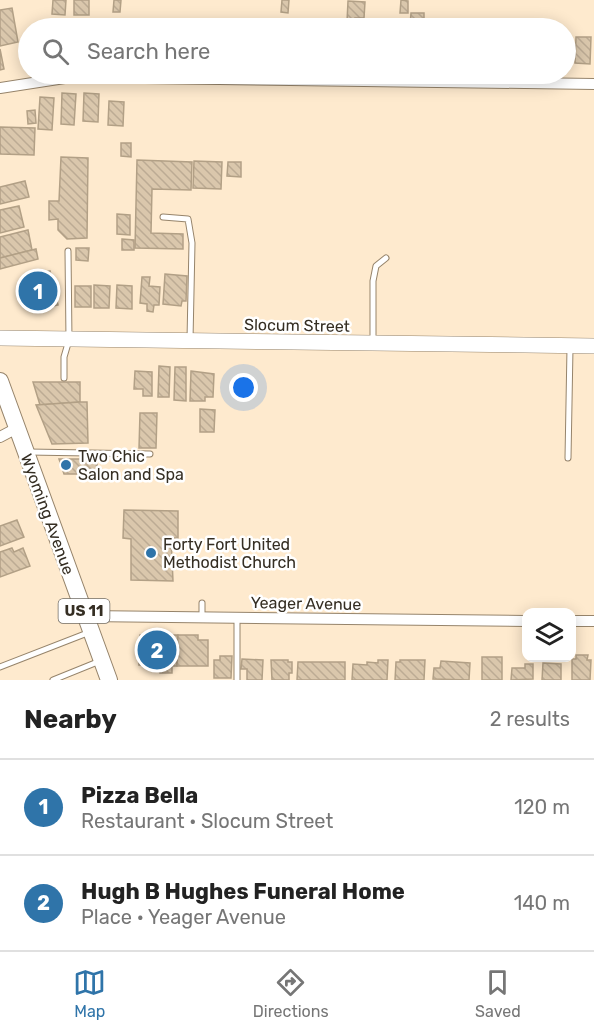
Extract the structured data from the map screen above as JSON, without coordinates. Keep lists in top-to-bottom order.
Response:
{
  "streets": {
    "main road": ["Wyoming Avenue", "US 11"],
    "street": ["Slocum Street", "Yeager Avenue"]
  },
  "crossings": [
    ["Wyoming Avenue", "Yeager Avenue"]
  ],
  "places": ["Two Chic Salon and Spa", "Forty Fort United Methodist Church"],
  "page": {
    "search": "Search here",
    "pins": ["1", "2"],
    "heading": ["Nearby", "2 results"],
    "list": [
      {
        "mark": "1",
        "name": "Pizza Bella",
        "note": "Restaurant · Slocum Street",
        "value": "120 m"
      },
      {
        "mark": "2",
        "name": "Hugh B Hughes Funeral Home",
        "note": "Place · Yeager Avenue",
        "value": "140 m"
      }
    ],
    "nav": ["Map", "Directions", "Saved"]
  }
}
